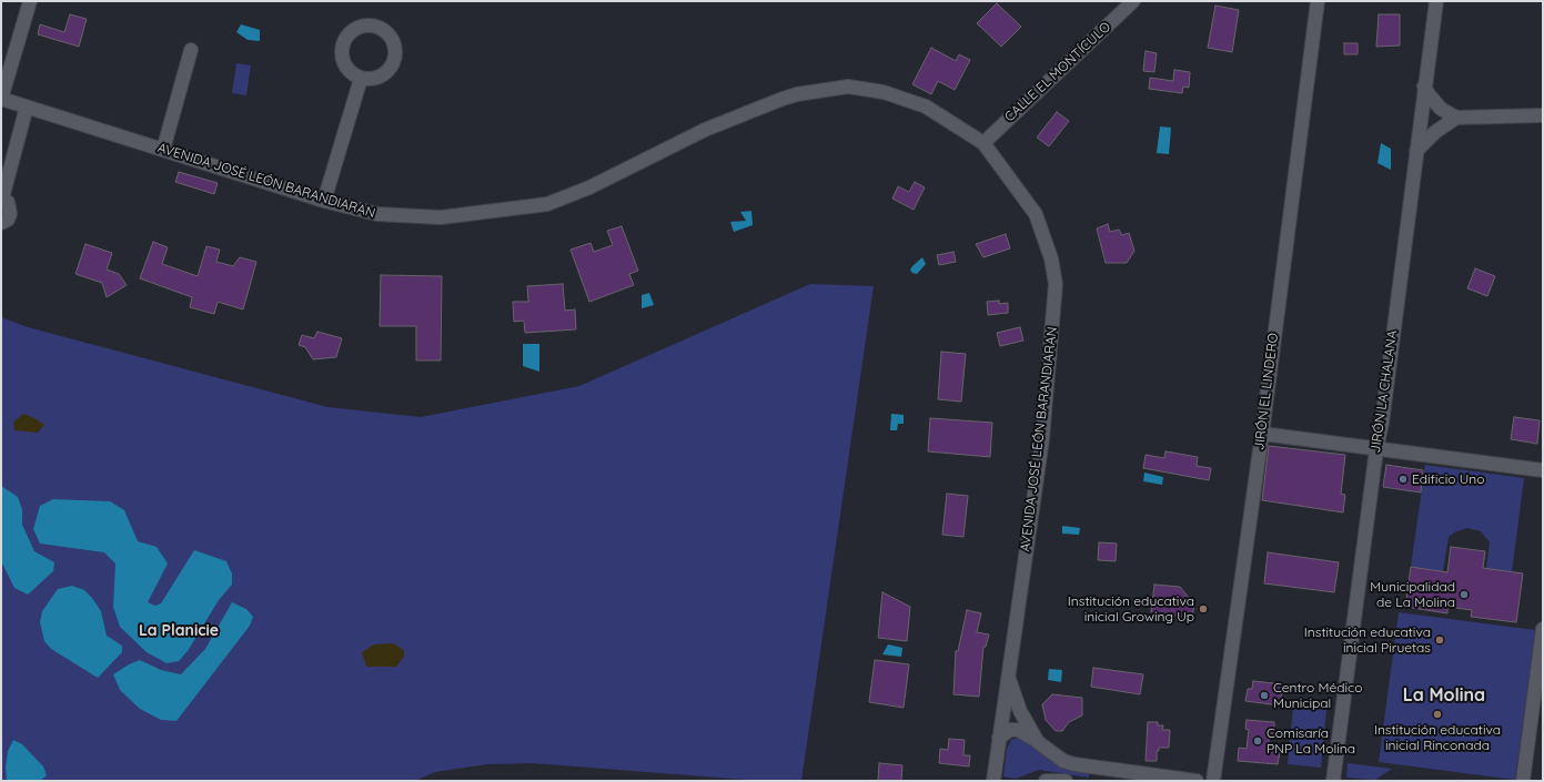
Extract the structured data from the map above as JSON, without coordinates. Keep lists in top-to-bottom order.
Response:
{
  "streets": {
    "street": [
      "CALLE EL MONTÍCULO",
      "AVENIDA JOSÉ LEÓN BARANDIARAN",
      "JIRÓN EL LINDERO",
      "JIRÓN LA CHALANA"
    ]
  },
  "crossings": [
    ["CALLE EL MONTÍCULO", "AVENIDA JOSÉ LEÓN BARANDIARAN"]
  ],
  "districts": ["La Planicie", "La Molina"],
  "places": [
    "Edificio Uno",
    "Municipalidad de La Molina",
    "Institución educativa inicial Growing Up",
    "Institución educativa inicial Piruetas",
    "Centro Médico Municipal",
    "Institución educativa inicial Rinconada",
    "Comisaría PNP La Molina"
  ]
}
